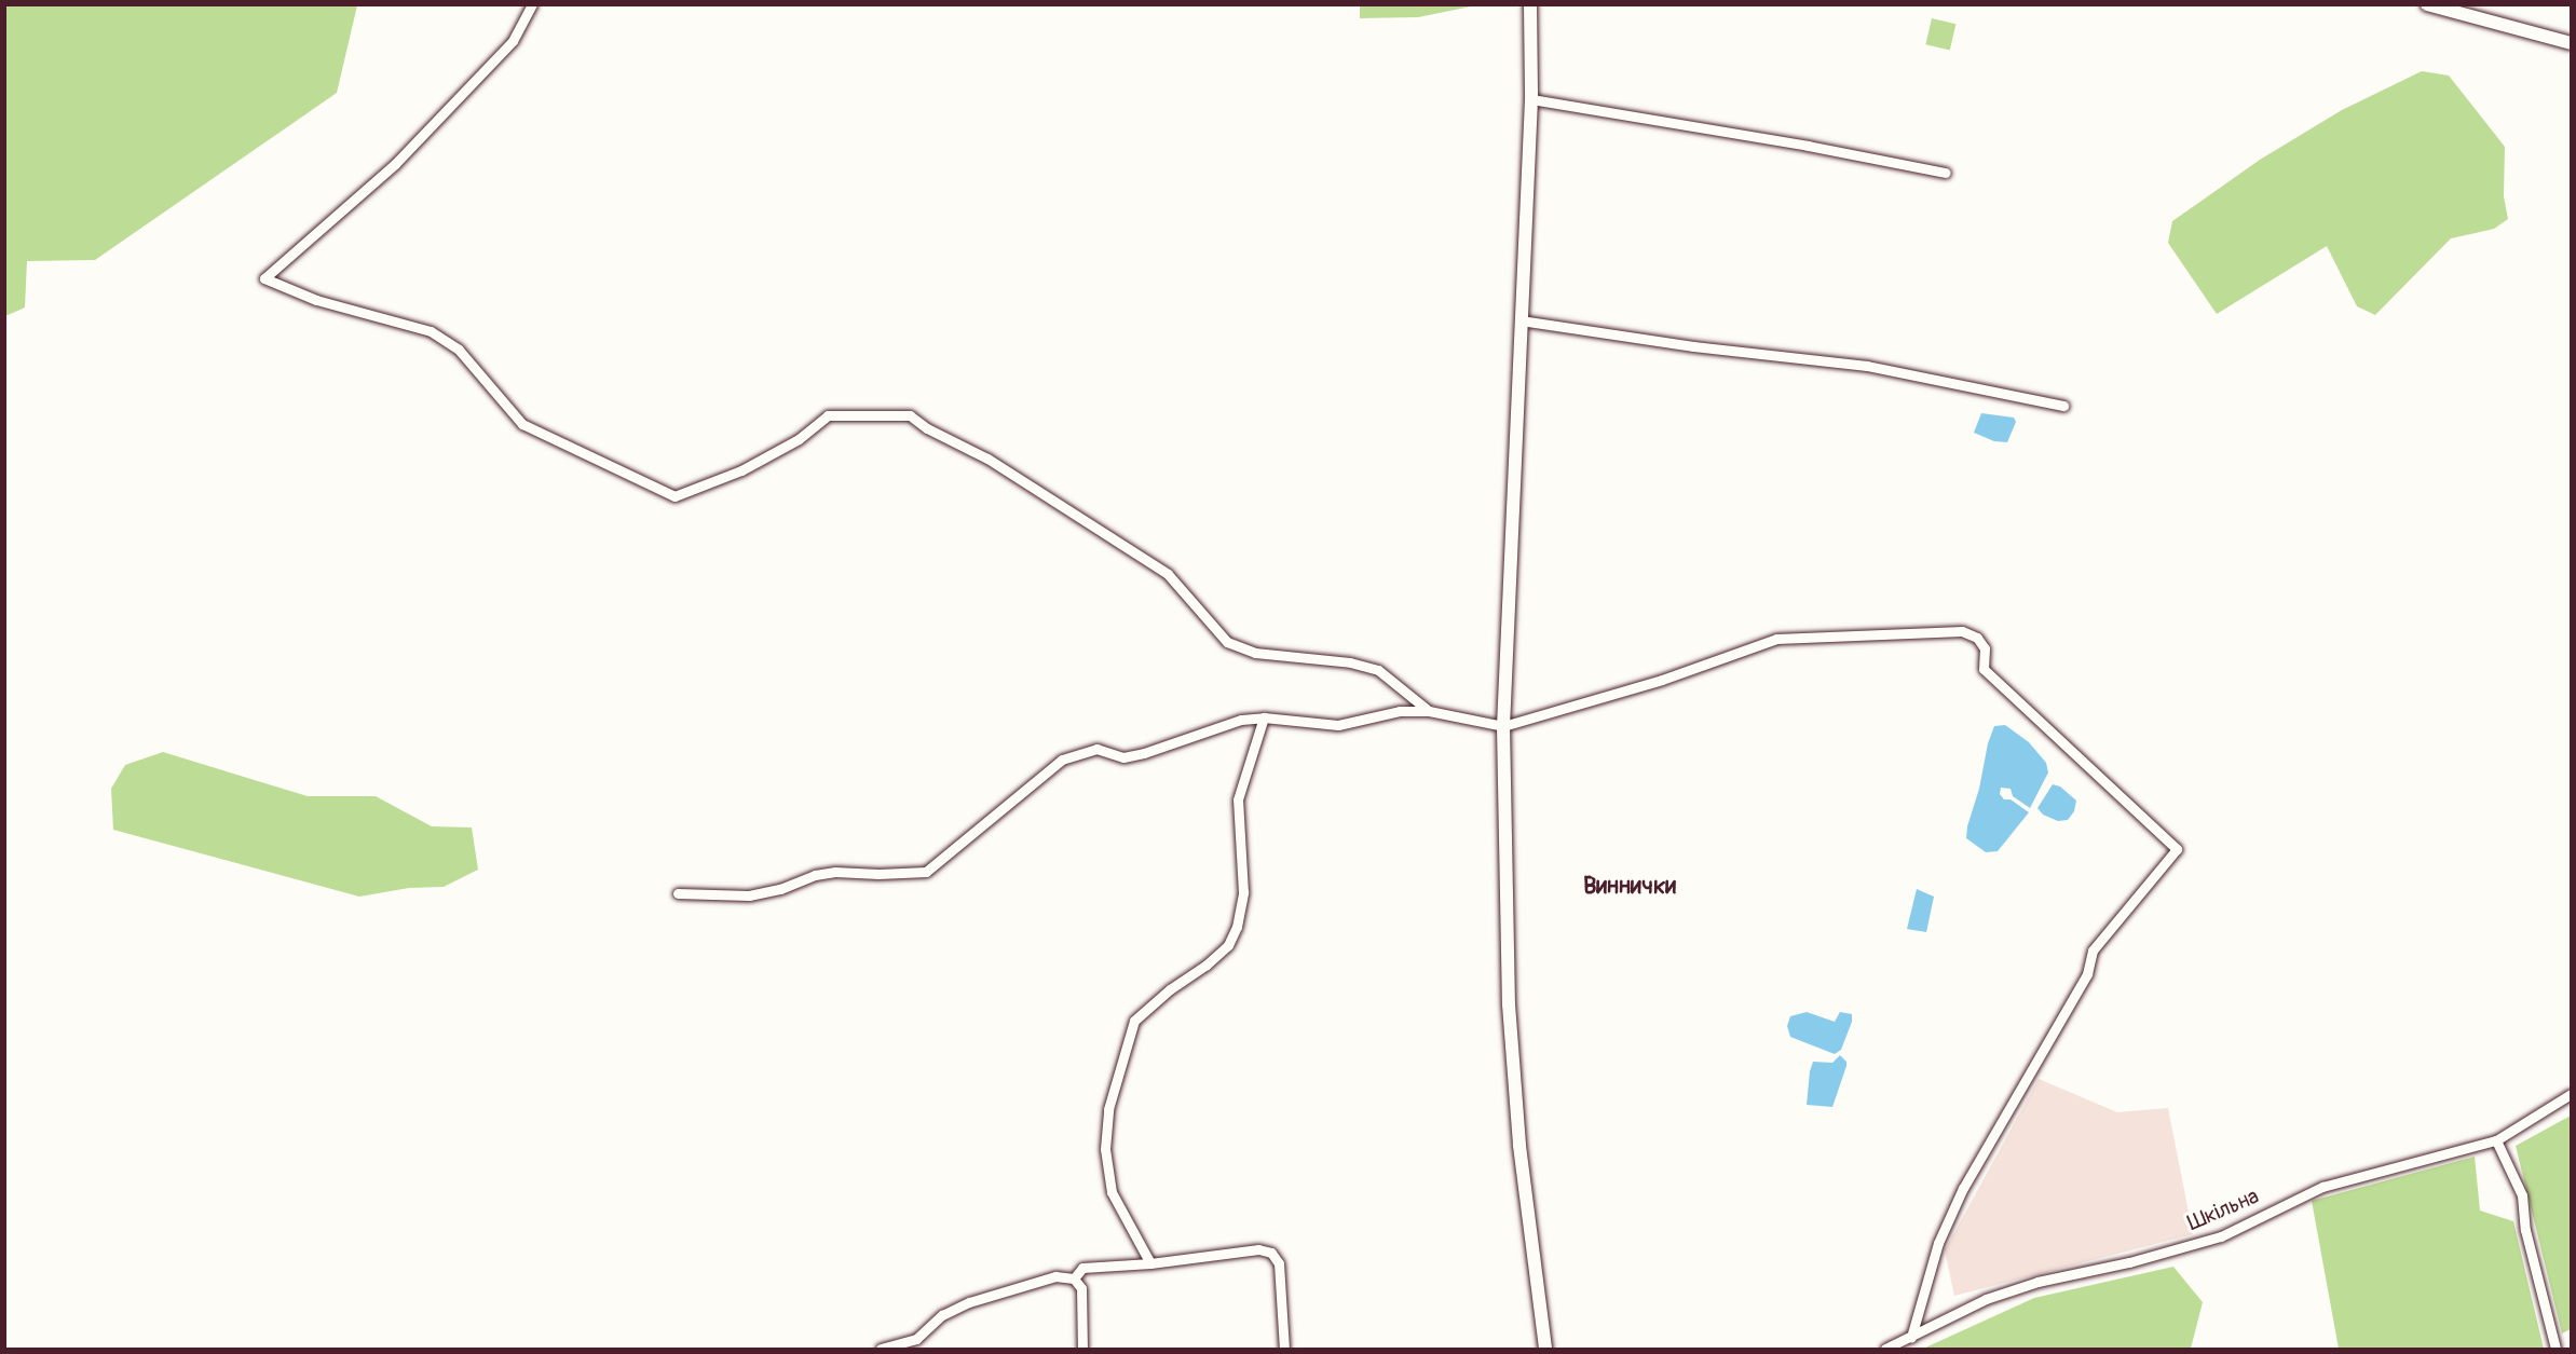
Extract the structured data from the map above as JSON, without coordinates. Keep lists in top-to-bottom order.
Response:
{
  "streets": {
    "street": ["Шкільна"]
  },
  "districts": ["Виннички"]
}
